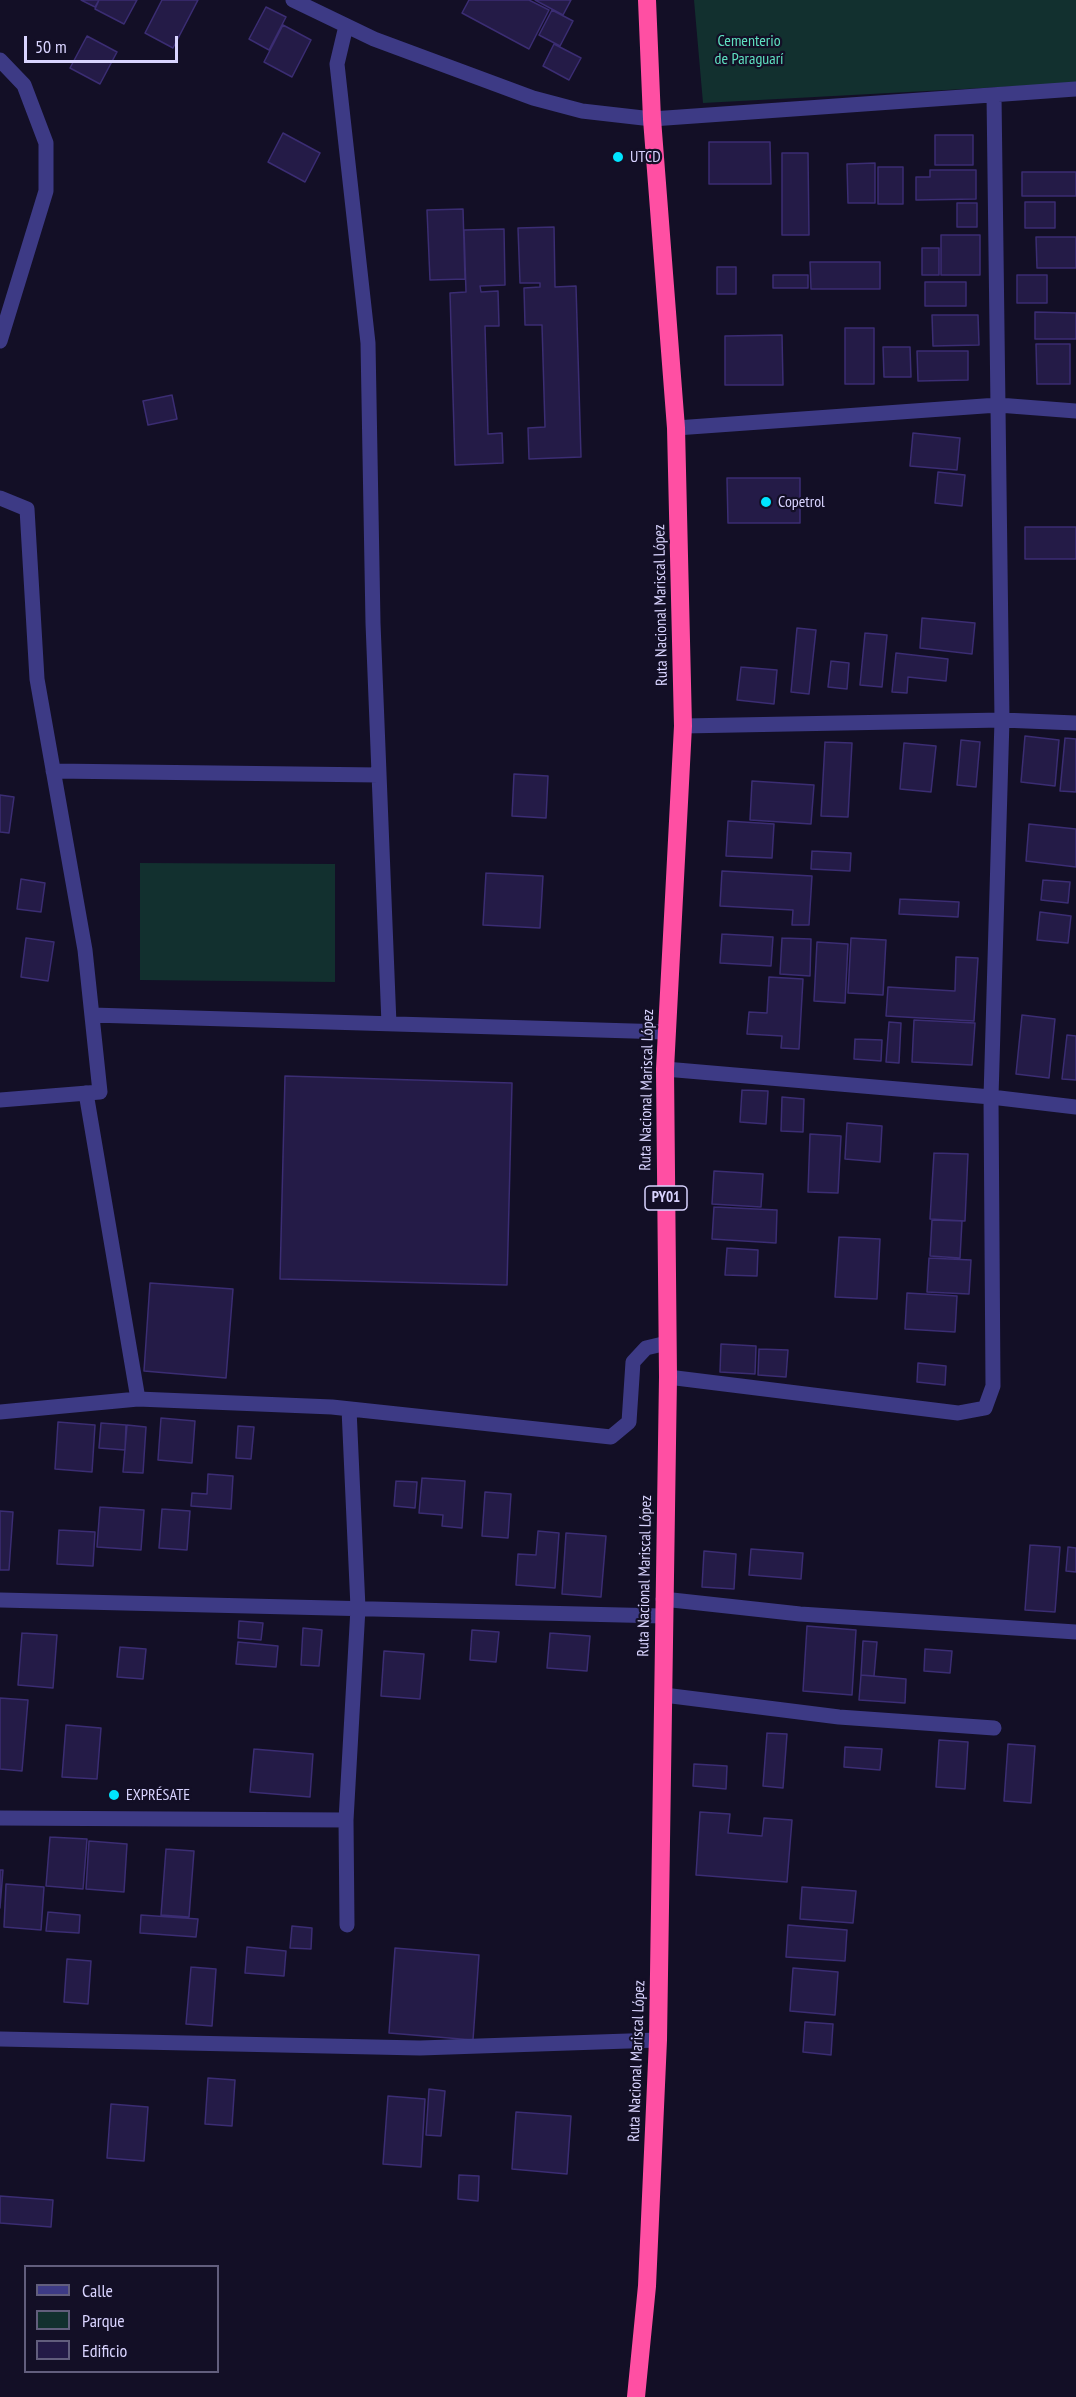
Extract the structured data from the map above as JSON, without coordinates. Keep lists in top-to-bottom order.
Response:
{
  "streets": {
    "highway": ["Ruta Nacional Mariscal López", "PY01"]
  },
  "parks": ["Cementerio de Paraguarí"],
  "places": ["UTCD", "Copetrol", "EXPRÉSATE"],
  "legend": ["Calle", "Parque", "Edificio"],
  "scale_bar": "50 m"
}
